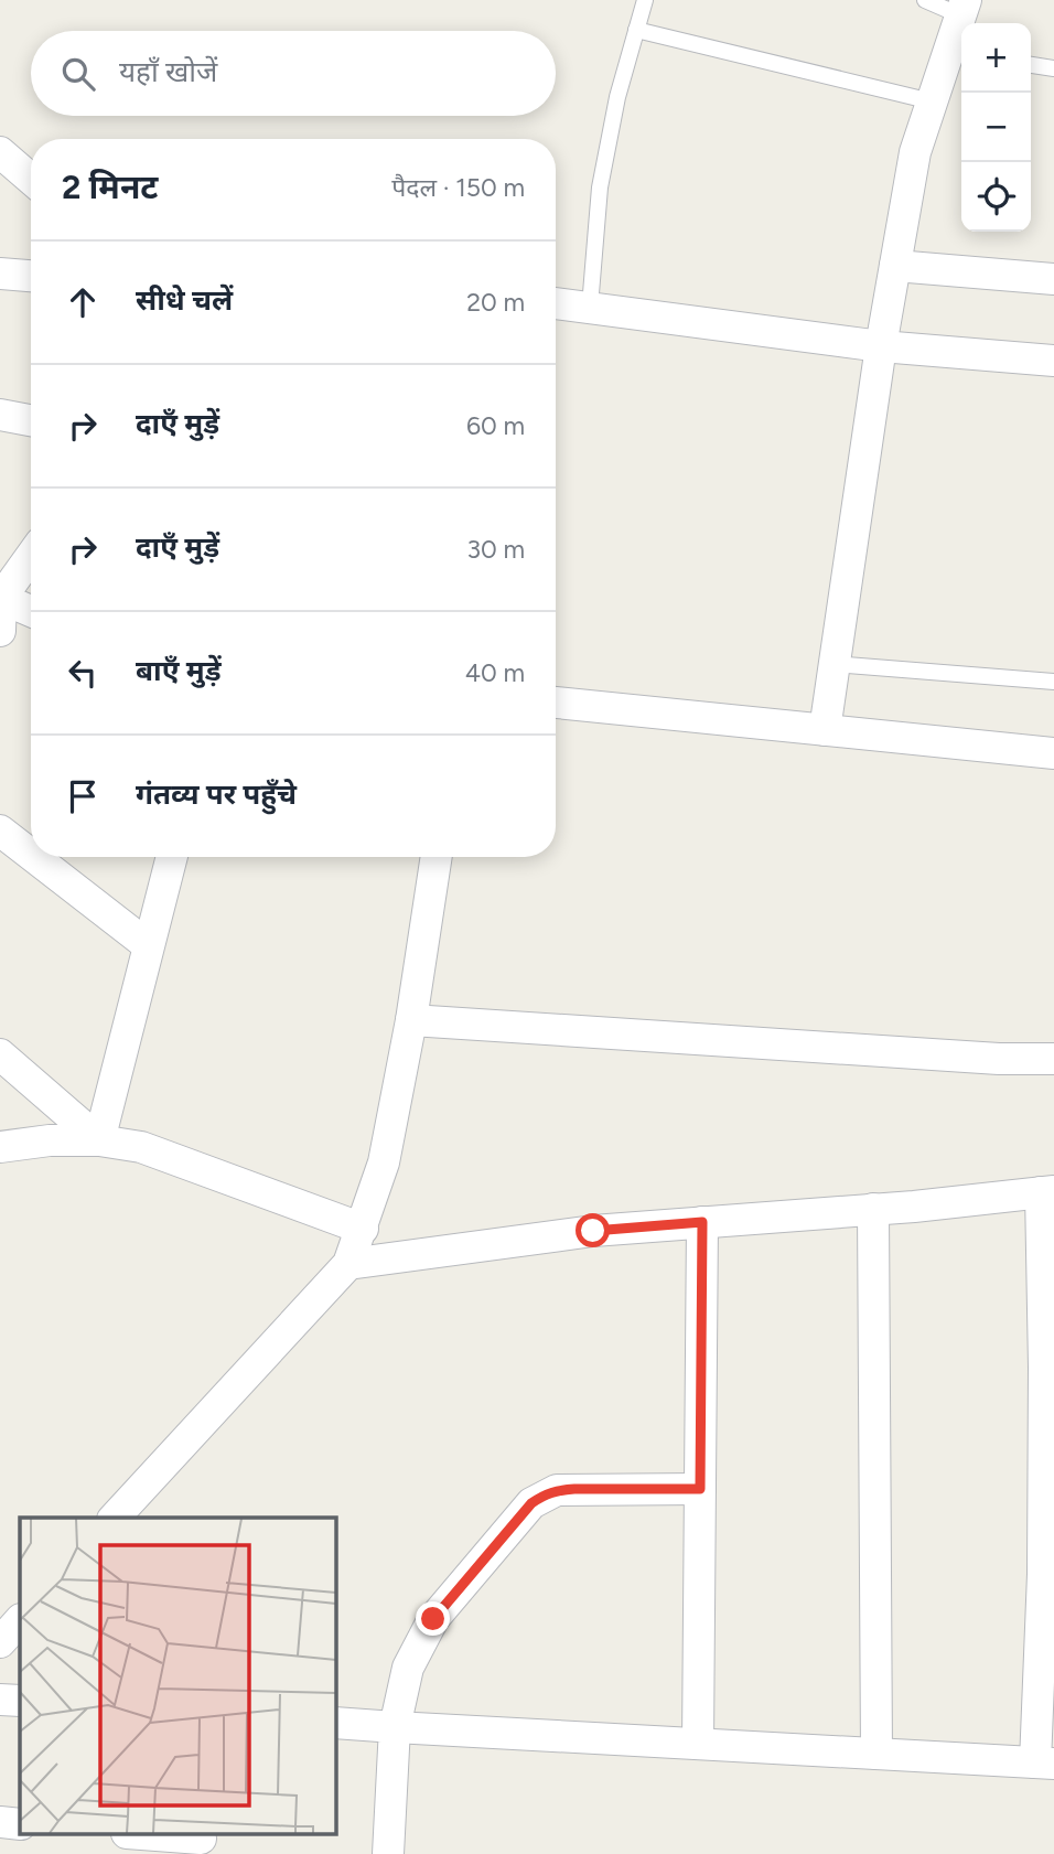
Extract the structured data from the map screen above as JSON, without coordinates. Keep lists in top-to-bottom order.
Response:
{
  "page": {
    "map_buttons": ["+", "−"],
    "search": "यहाँ खोजें",
    "heading": ["2 मिनट", "पैदल · 150 m"],
    "list": [
      ["सीधे चलें", "20 m"],
      ["दाएँ मुड़ें", "60 m"],
      ["दाएँ मुड़ें", "30 m"],
      ["बाएँ मुड़ें", "40 m"],
      "गंतव्य पर पहुँचे"
    ]
  }
}
